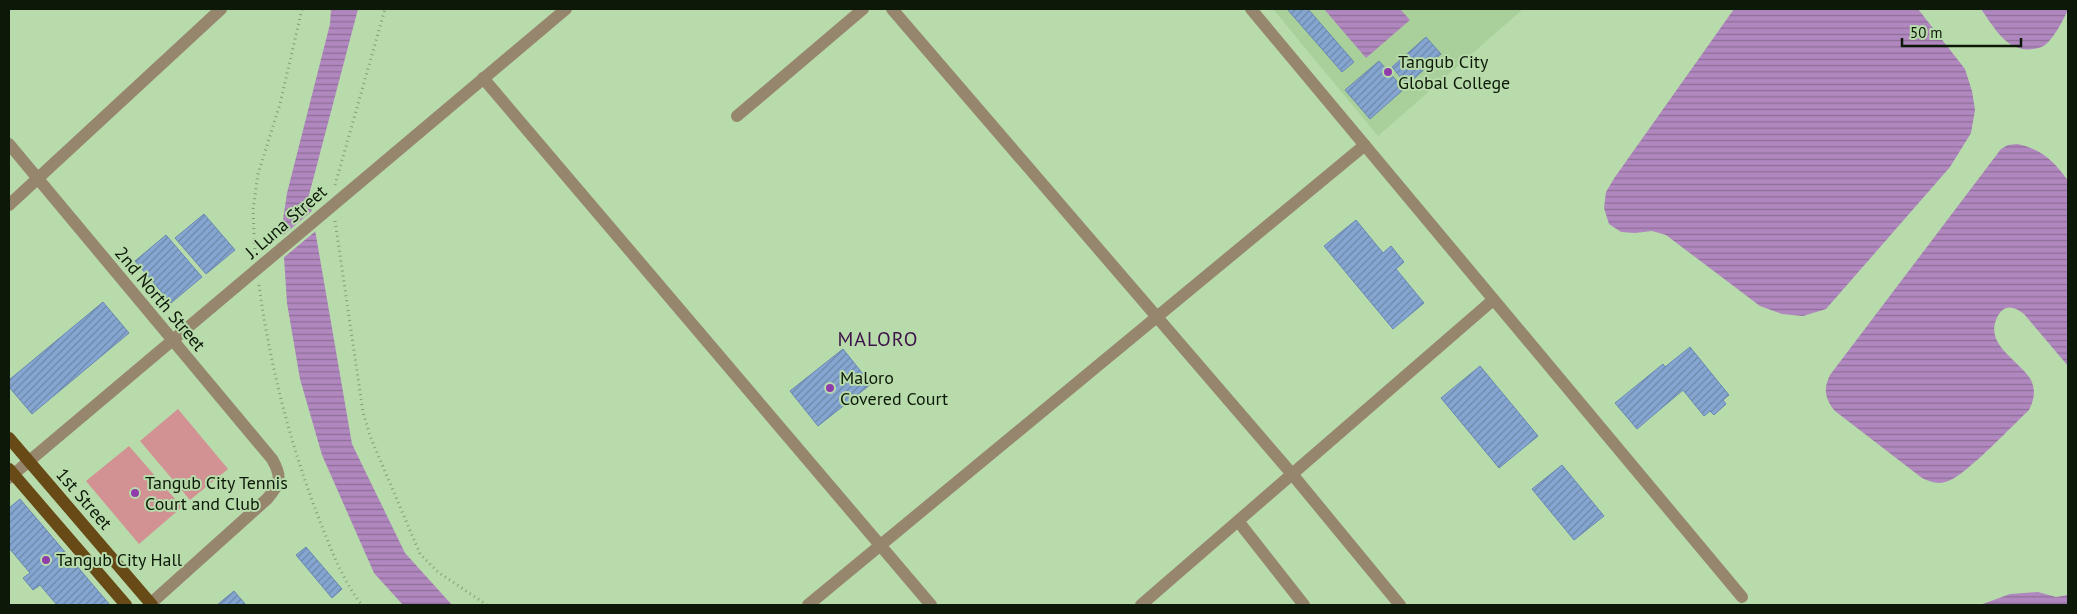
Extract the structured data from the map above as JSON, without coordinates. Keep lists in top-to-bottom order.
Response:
{
  "streets": {
    "main road": ["1st Street"],
    "street": ["J. Luna Street", "2nd North Street"]
  },
  "crossings": [
    ["J. Luna Street", "2nd North Street"],
    ["J. Luna Street", "1st Street"],
    ["2nd North Street", "1st Street"]
  ],
  "districts": ["MALORO"],
  "places": [
    "Tangub City Global College",
    "Maloro Covered Court",
    "Tangub City Tennis Court and Club",
    "Tangub City Hall"
  ],
  "scale_bar": "50 m"
}
